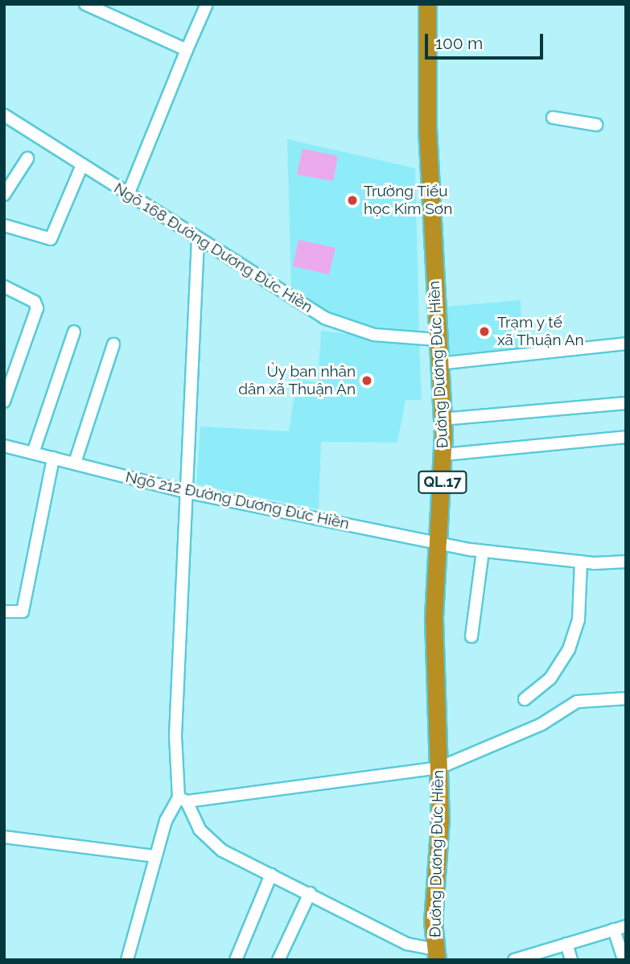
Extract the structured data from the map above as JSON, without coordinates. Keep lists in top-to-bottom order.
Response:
{
  "streets": {
    "highway": ["Đường Dương Đức Hiền", "QL.17"],
    "street": ["Ngõ 168 Đường Dương Đức Hiền", "Ngõ 212 Đường Dương Đức Hiền"]
  },
  "crossings": [
    ["Ngõ 168 Đường Dương Đức Hiền", "Đường Dương Đức Hiền"],
    ["Đường Dương Đức Hiền", "Ngõ 212 Đường Dương Đức Hiền"]
  ],
  "places": ["Trường Tiểu học Kim Sơn", "Trạm y tế xã Thuận An", "Ủy ban nhân dân xã Thuận An"],
  "scale_bar": "100 m"
}
